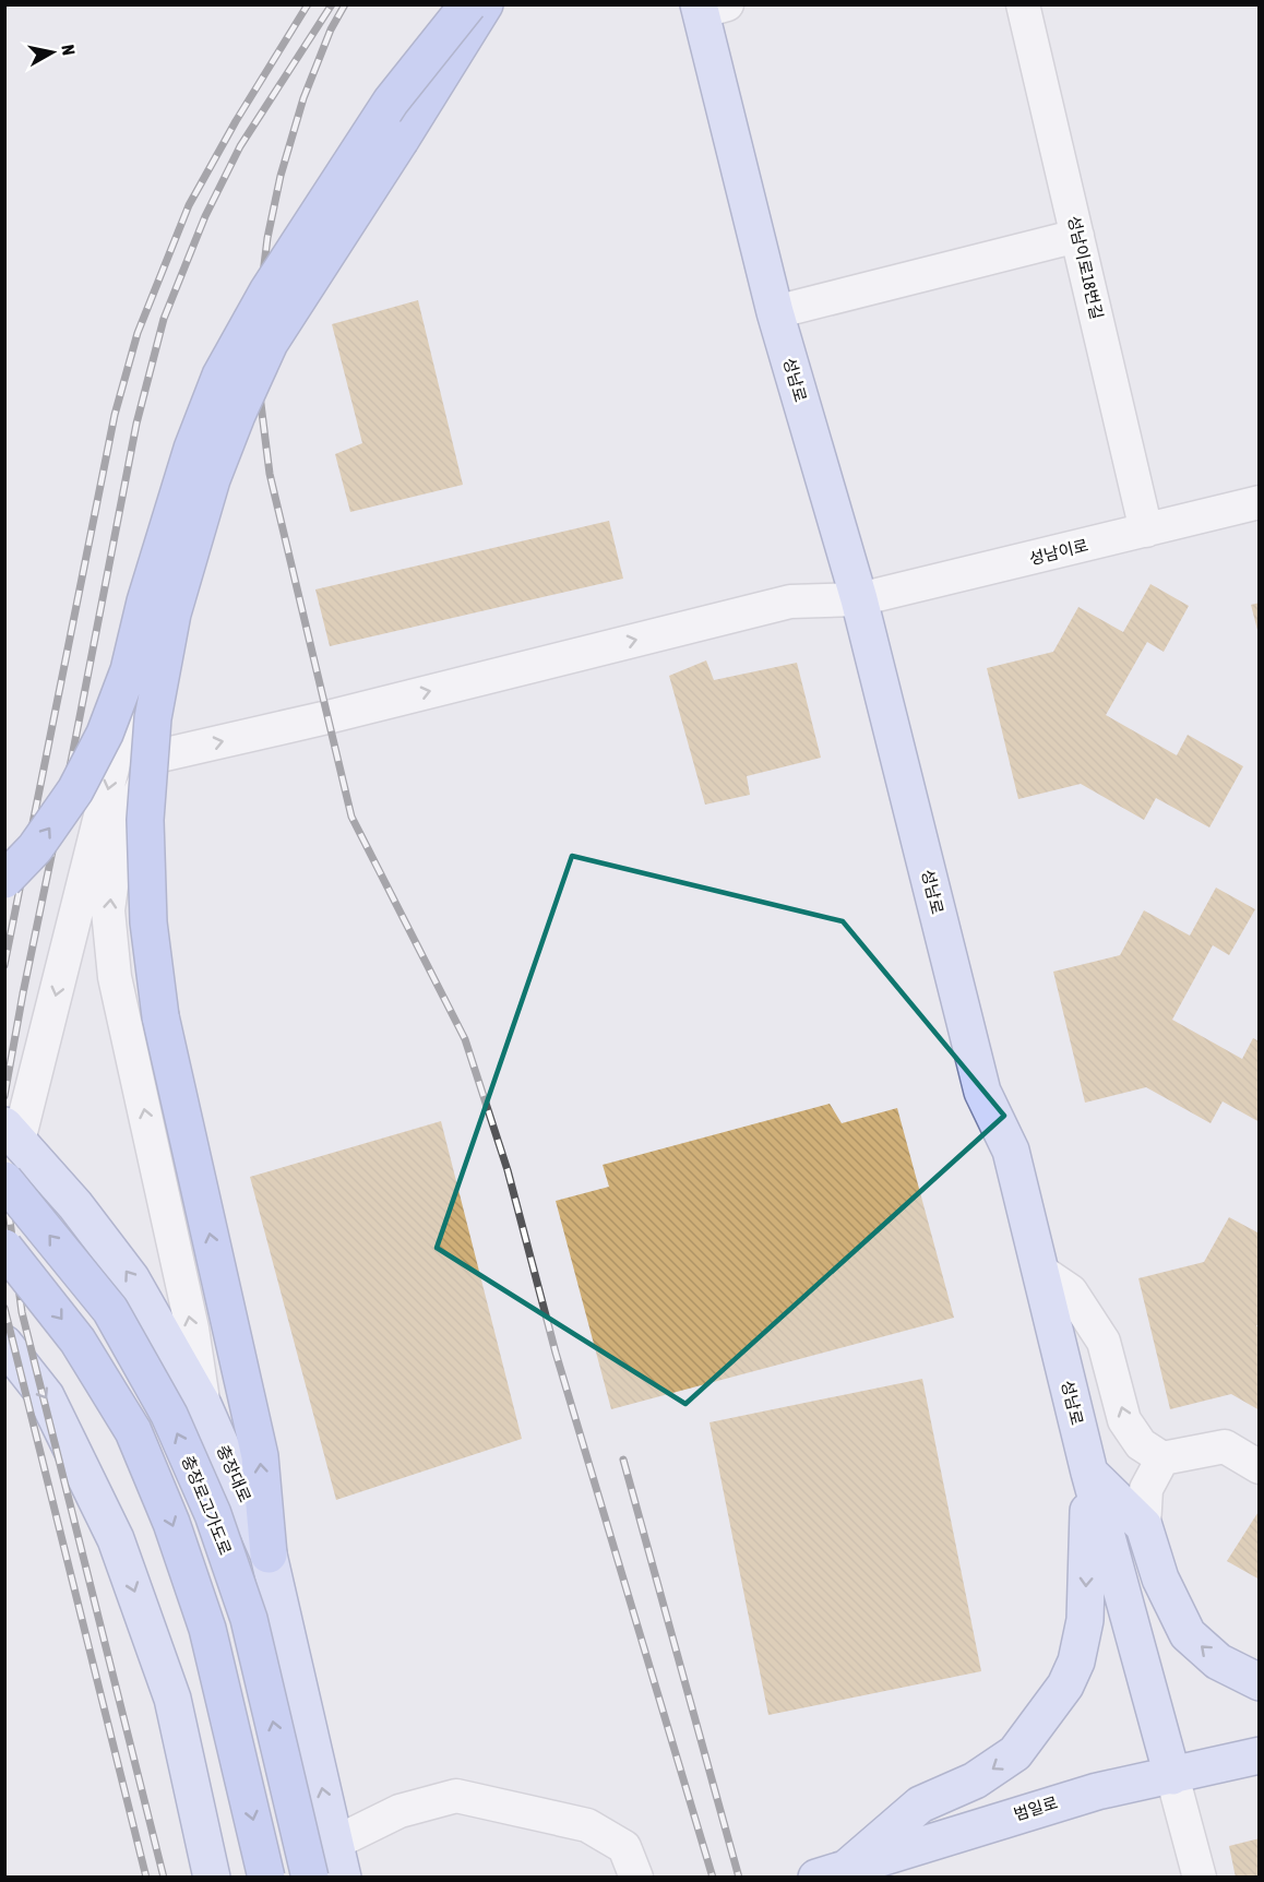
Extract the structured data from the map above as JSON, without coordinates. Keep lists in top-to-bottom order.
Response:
{
  "streets": {
    "highway": ["충장로고가도로"],
    "main road": ["성남로", "충장대로", "범일로"],
    "street": ["성남이로18번길", "성남이로"]
  },
  "crossings": [
    ["성남이로18번길", "성남이로"],
    ["성남로", "성남이로"],
    ["성남로", "범일로"]
  ],
  "one_way": ["성남이로"],
  "north": "right"
}
